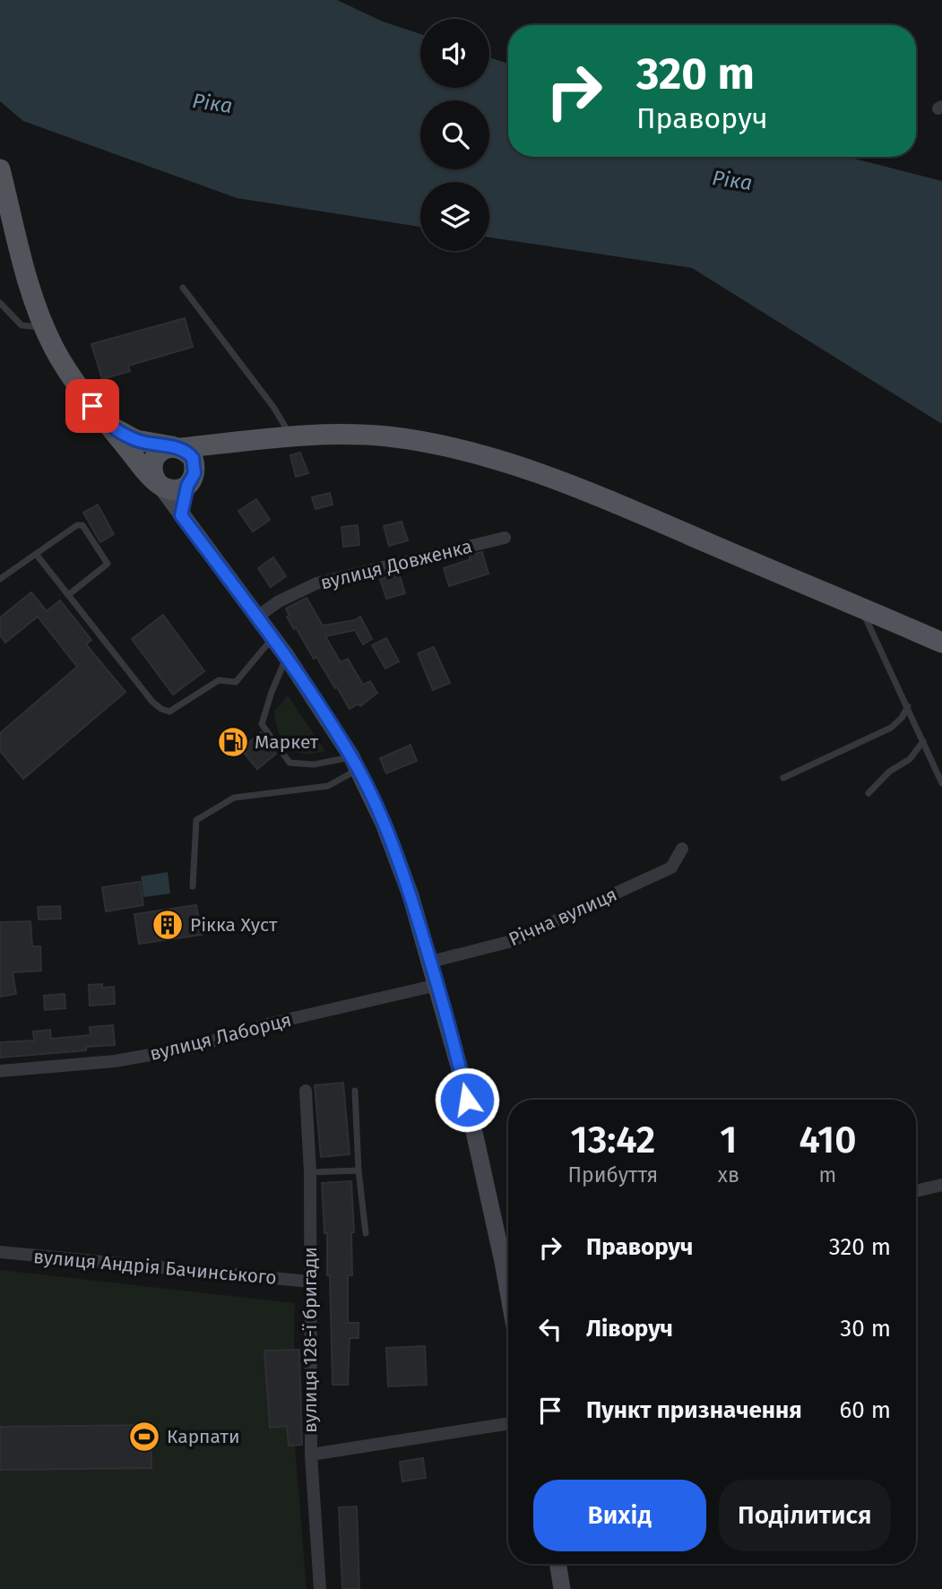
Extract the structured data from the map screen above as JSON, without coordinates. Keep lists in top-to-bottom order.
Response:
{
  "streets": {
    "street": [
      "вулиця Довженка",
      "Річна вулиця",
      "вулиця Лаборця",
      "вулиця Андрія Бачинського",
      "вулиця 128-ї бригади"
    ]
  },
  "crossings": [
    ["вулиця Андрія Бачинського", "вулиця 128-ї бригади"]
  ],
  "water": ["Ріка"],
  "places": {
    "fuel station": ["Маркет"],
    "building": ["Рікка Хуст"],
    "sports": ["Карпати"]
  },
  "page": {
    "turn": ["320 m", "Праворуч"],
    "eta": [
      "13:42",
      "Прибуття",
      "1",
      "хв",
      "410",
      "m"
    ],
    "list": [
      {
        "name": "Праворуч",
        "value": "320 m"
      },
      {
        "name": "Ліворуч",
        "value": "30 m"
      },
      {
        "name": "Пункт призначення",
        "value": "60 m"
      }
    ],
    "buttons": ["Вихід", "Поділитися"]
  }
}
